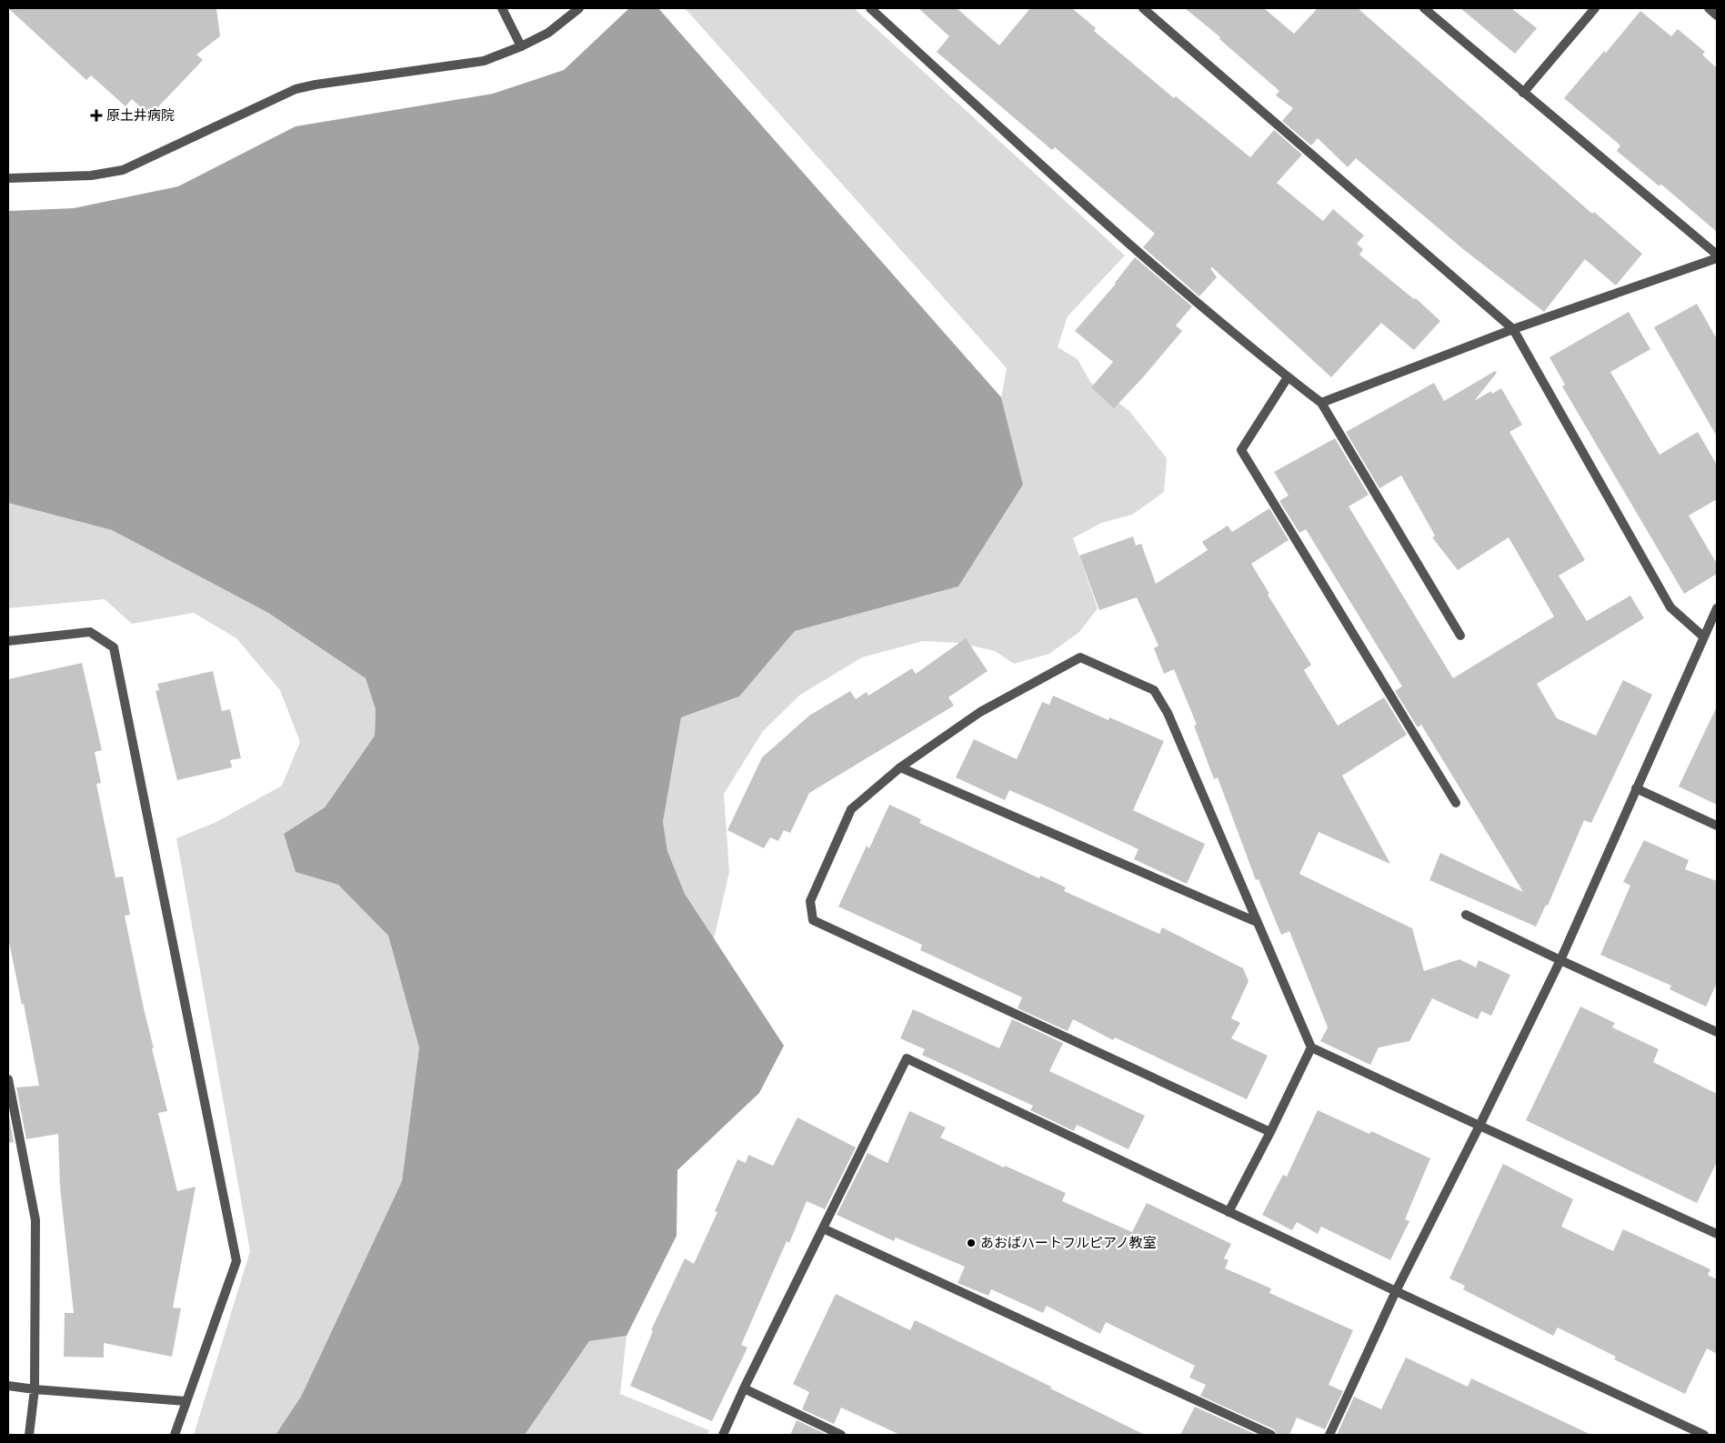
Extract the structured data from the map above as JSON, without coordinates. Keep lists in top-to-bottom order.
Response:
{
  "places": {
    "health": ["原土井病院"],
    "other": ["あおばハートフルピアノ教室"]
  }
}
